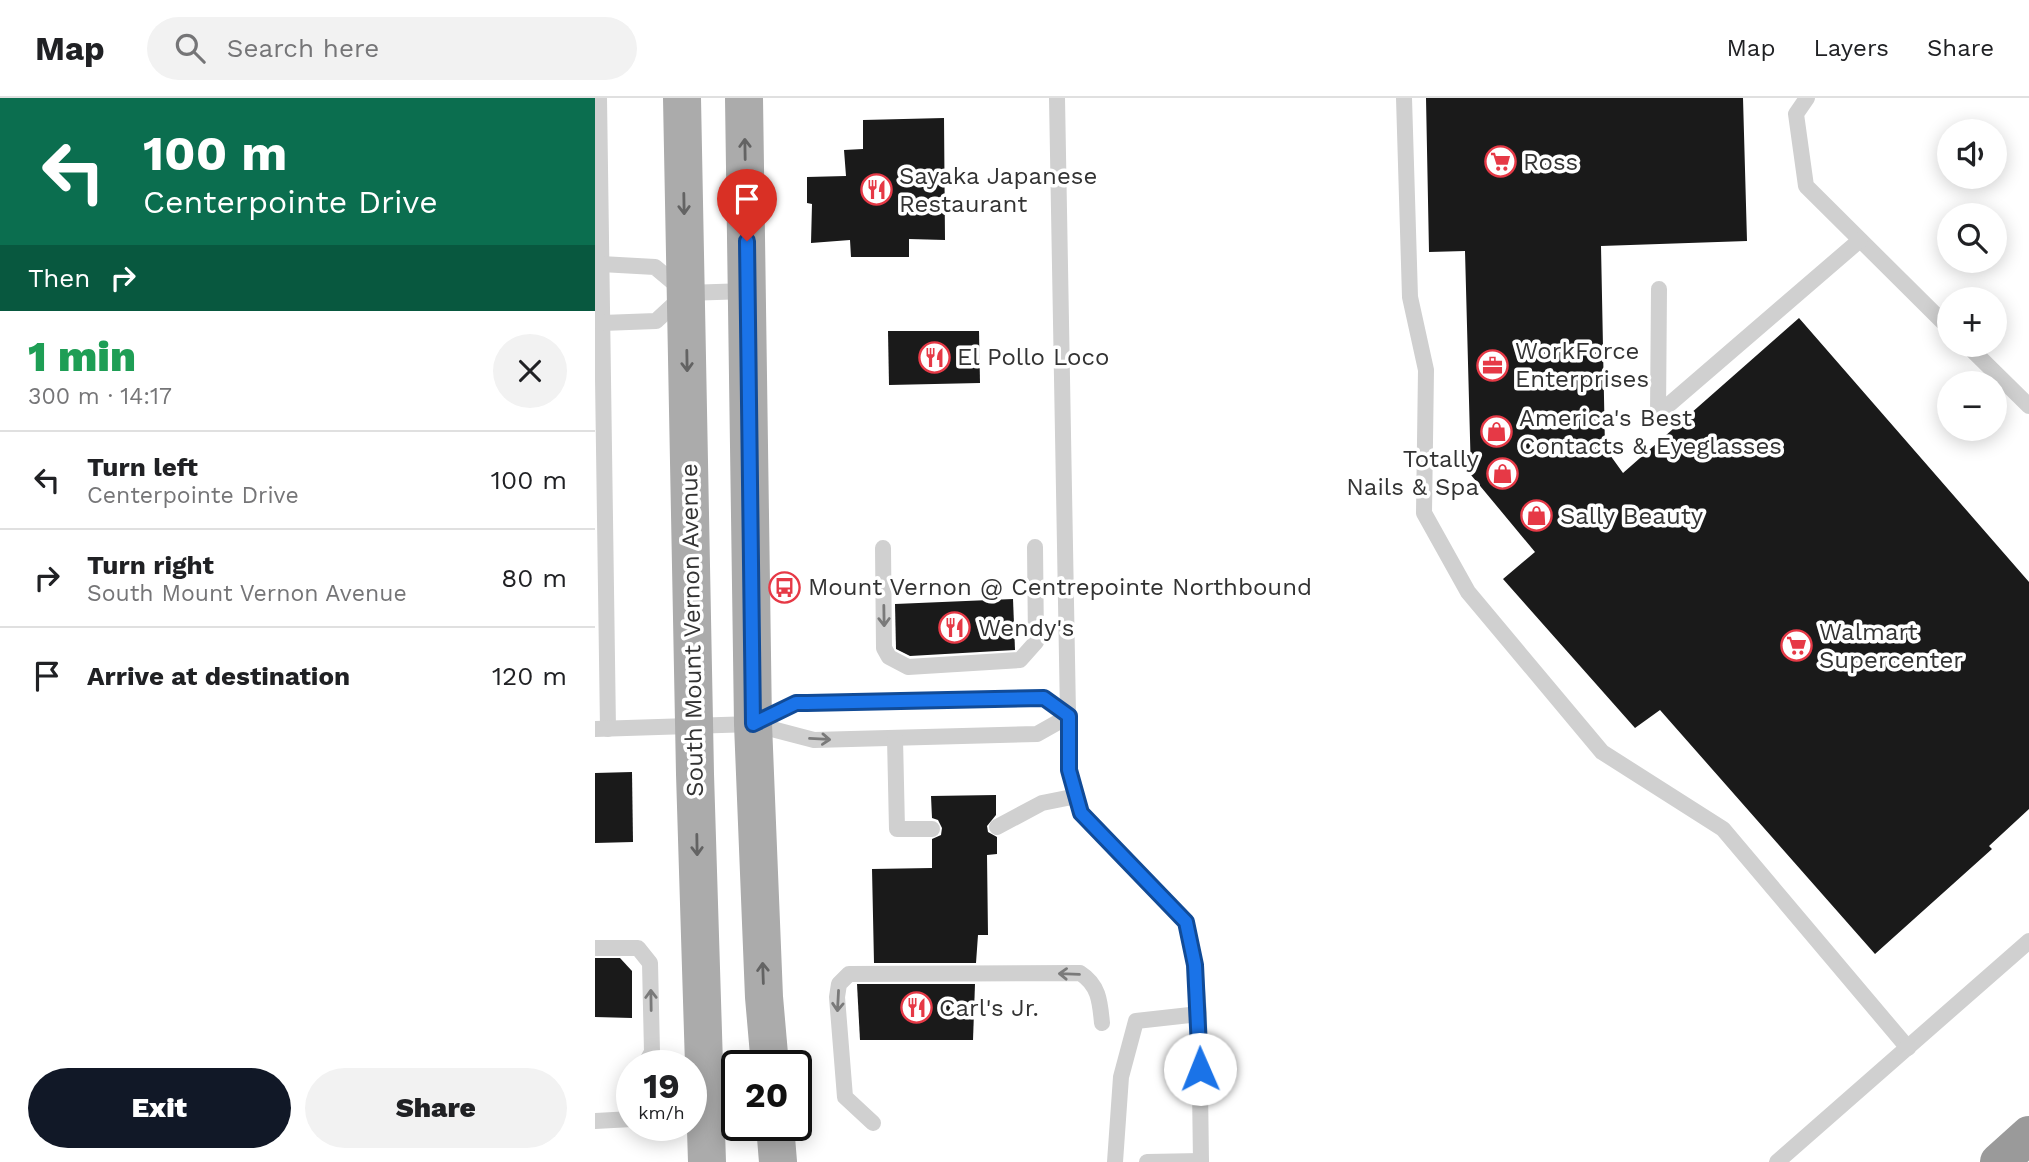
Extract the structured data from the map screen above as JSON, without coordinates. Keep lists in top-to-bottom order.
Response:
{
  "streets": {
    "main road": ["South Mount Vernon Avenue"]
  },
  "places": {
    "supermarket": ["Ross", "Walmart Supercenter"],
    "restaurant": [
      "Sayaka Japanese Restaurant",
      "El Pollo Loco",
      "Wendy's",
      "Carl's Jr."
    ],
    "office": ["WorkForce Enterprises"],
    "shop": ["America's Best Contacts & Eyeglasses", "Totally Nails & Spa", "Sally Beauty"],
    "bus stop": ["Mount Vernon @ Centrepointe Northbound"]
  },
  "page": {
    "header": "Map",
    "search": "Search here",
    "nav": ["Map", "Layers", "Share"],
    "turn": ["100 m", "Centerpointe Drive"],
    "map_buttons": ["+", "−"],
    "then": "Then",
    "heading": ["1 min", "300 m · 14:17"],
    "list": [
      {
        "name": "Turn left",
        "note": "Centerpointe Drive",
        "value": "100 m"
      },
      {
        "name": "Turn right",
        "note": "South Mount Vernon Avenue",
        "value": "80 m"
      },
      {
        "name": "Arrive at destination",
        "value": "120 m"
      }
    ],
    "speed": "19 km/h",
    "limit": "20",
    "buttons": ["Exit", "Share"]
  }
}
